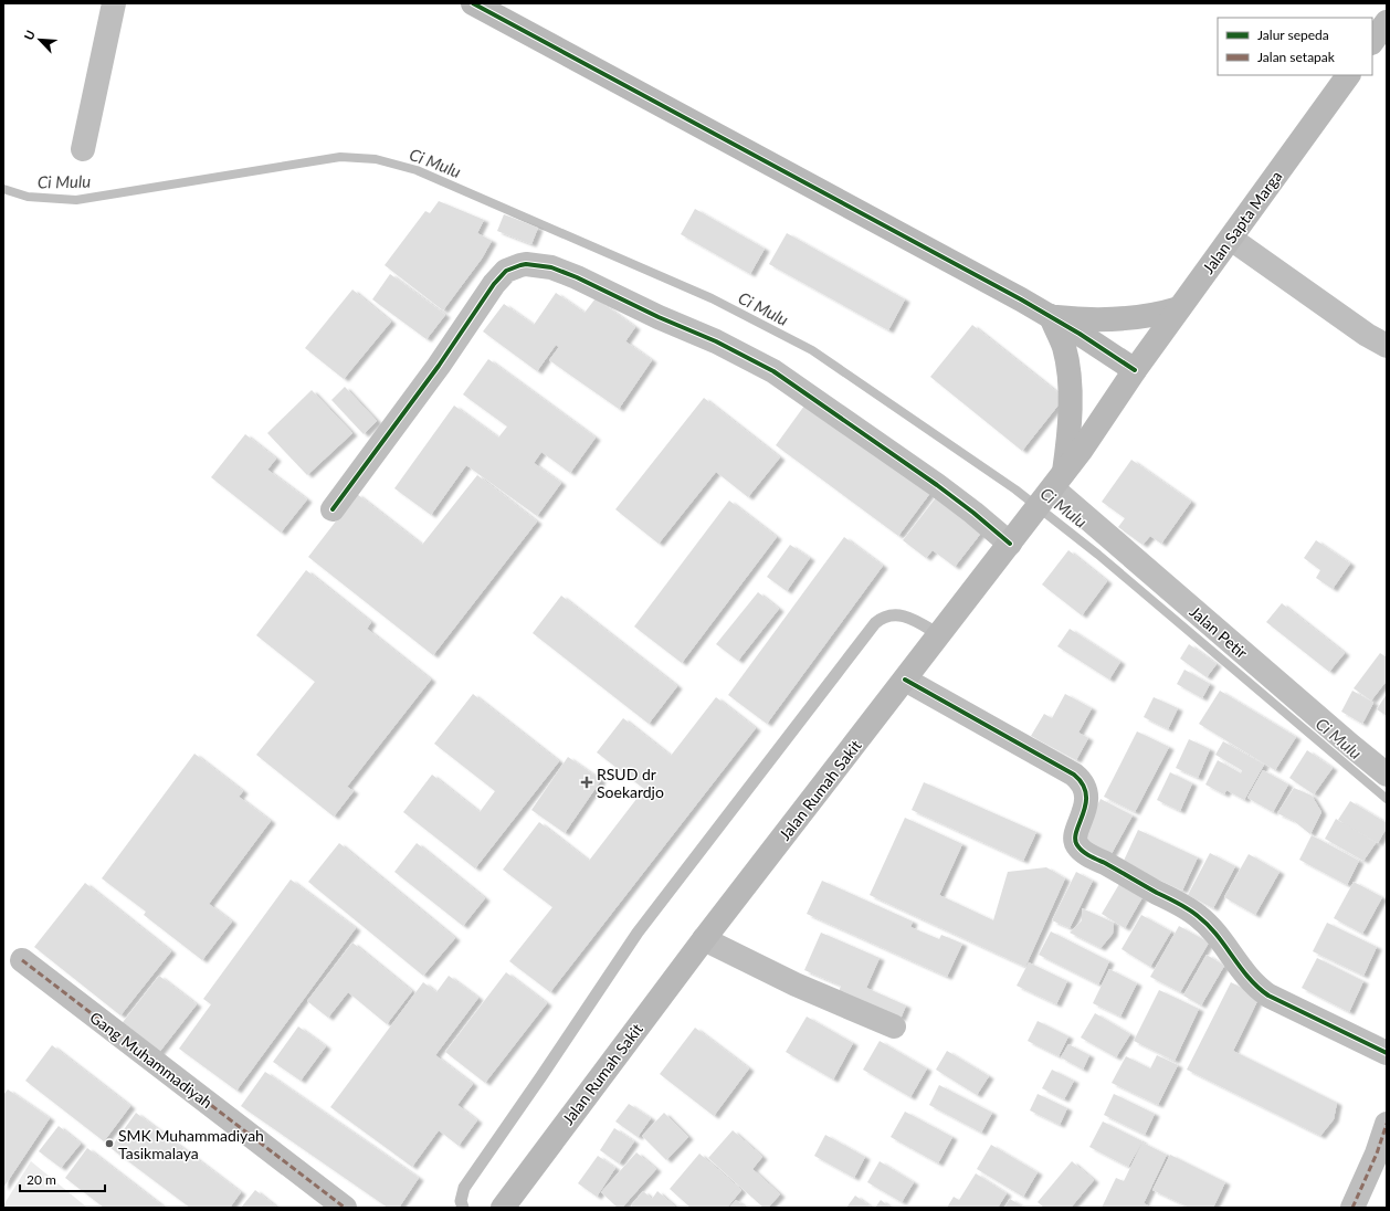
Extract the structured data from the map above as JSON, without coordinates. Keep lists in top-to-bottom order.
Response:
{
  "streets": {
    "main road": ["Jalan Sapta Marga", "Jalan Rumah Sakit"],
    "street": ["Jalan Petir", "Gang Muhammadiyah"]
  },
  "crossings": [
    ["Jalan Sapta Marga", "Jalan Rumah Sakit"],
    ["Jalan Petir", "Jalan Rumah Sakit"]
  ],
  "water": ["Ci Mulu"],
  "places": {
    "health": ["RSUD dr Soekardjo"],
    "other": ["SMK Muhammadiyah Tasikmalaya"]
  },
  "legend": ["Jalur sepeda", "Jalan setapak"],
  "scale_bar": "20 m",
  "north": "top left"
}
